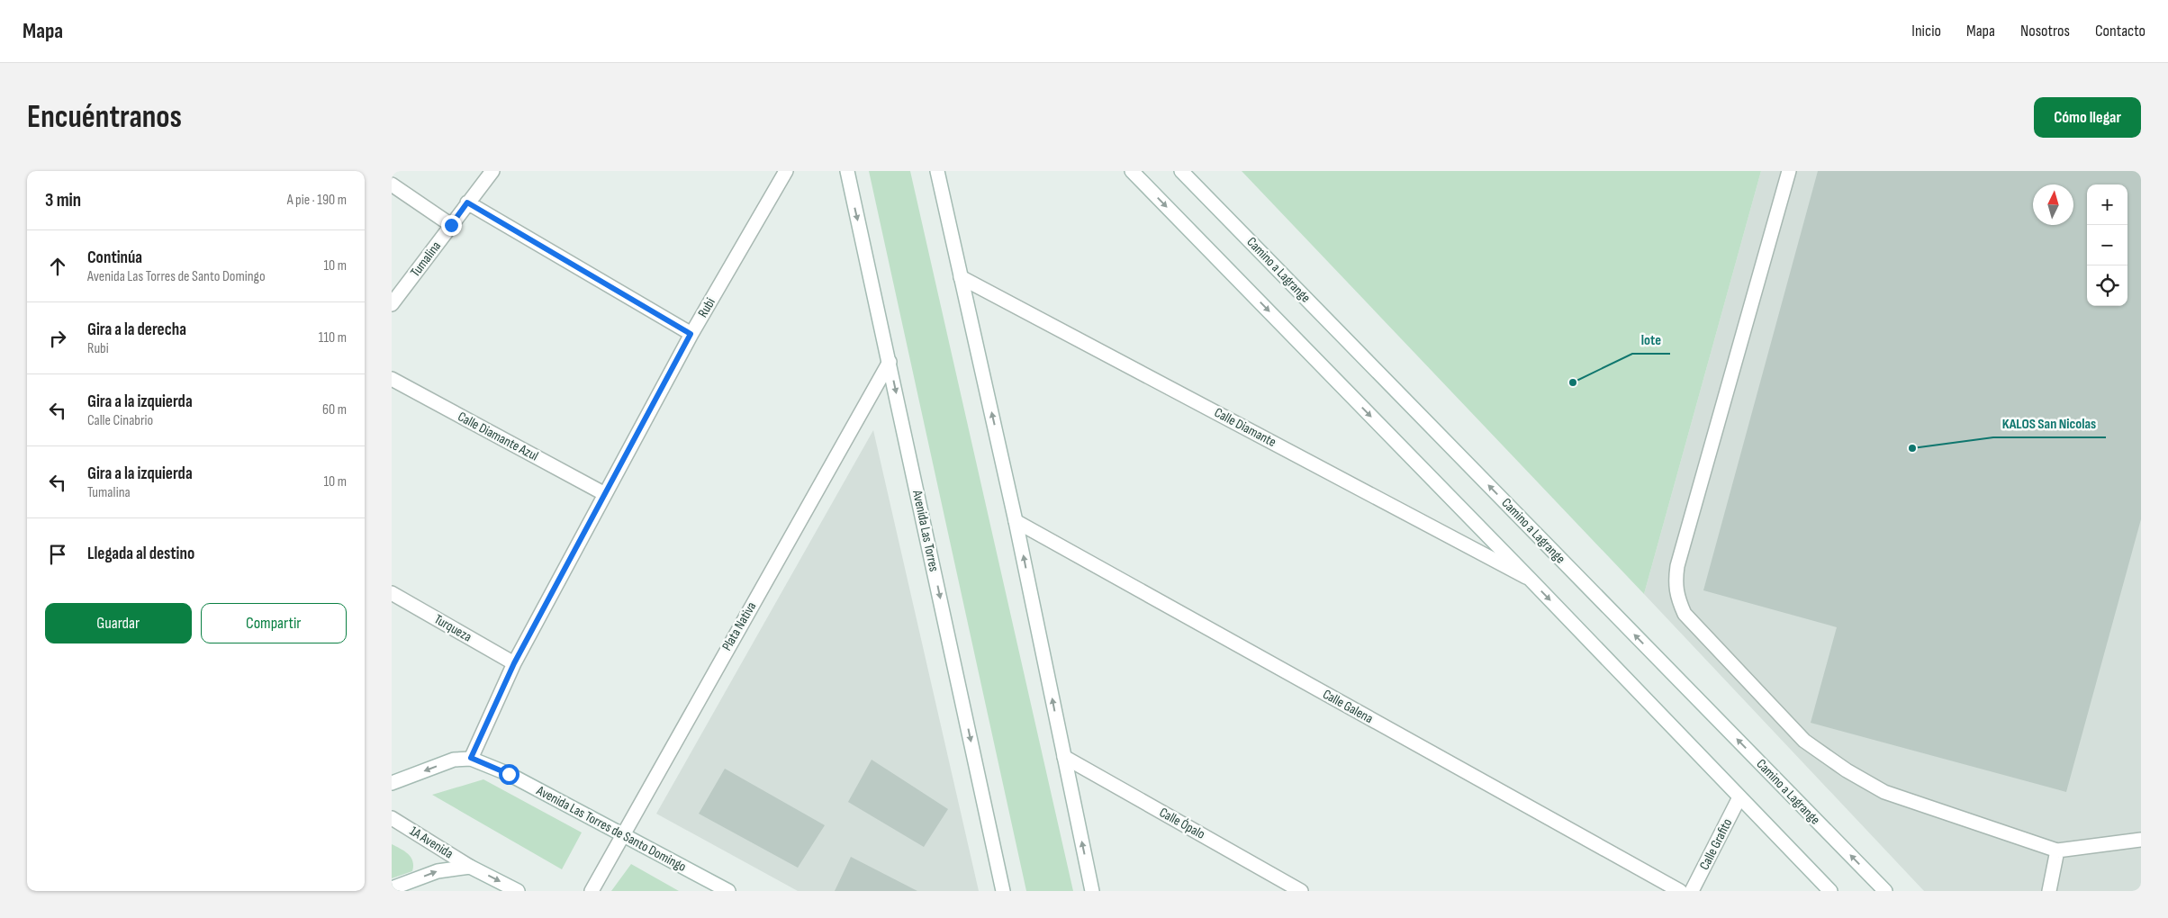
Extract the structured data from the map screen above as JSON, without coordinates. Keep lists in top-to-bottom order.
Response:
{
  "streets": {
    "street": [
      "Tumalina",
      "Camino a Lagrange",
      "Rubi",
      "Calle Diamante",
      "Calle Diamante Azul",
      "Avenida Las Torres",
      "Plata Nativa",
      "Turqueza",
      "Calle Galena",
      "Calle Ópalo",
      "Avenida Las Torres de Santo Domingo",
      "1A Avenida",
      "Calle Grafito"
    ]
  },
  "crossings": [
    ["Rubi", "Calle Diamante Azul"],
    ["Rubi", "Turqueza"],
    ["Rubi", "Avenida Las Torres de Santo Domingo"],
    ["Avenida Las Torres", "Plata Nativa"],
    ["Plata Nativa", "Avenida Las Torres de Santo Domingo"]
  ],
  "places": ["lote", "KALOS San Nicolas"],
  "north": "top",
  "page": {
    "header": "Mapa",
    "nav": [
      "Inicio",
      "Mapa",
      "Nosotros",
      "Contacto"
    ],
    "buttons": [
      "Cómo llegar",
      ["Guardar", "Compartir"]
    ],
    "title": "Encuéntranos",
    "heading": ["3 min", "A pie · 190 m"],
    "map_buttons": ["+", "−"],
    "list": [
      ["Continúa", "Avenida Las Torres de Santo Domingo", "10 m"],
      ["Gira a la derecha", "Rubi", "110 m"],
      ["Gira a la izquierda", "Calle Cinabrio", "60 m"],
      ["Gira a la izquierda", "Tumalina", "10 m"],
      "Llegada al destino"
    ]
  }
}
